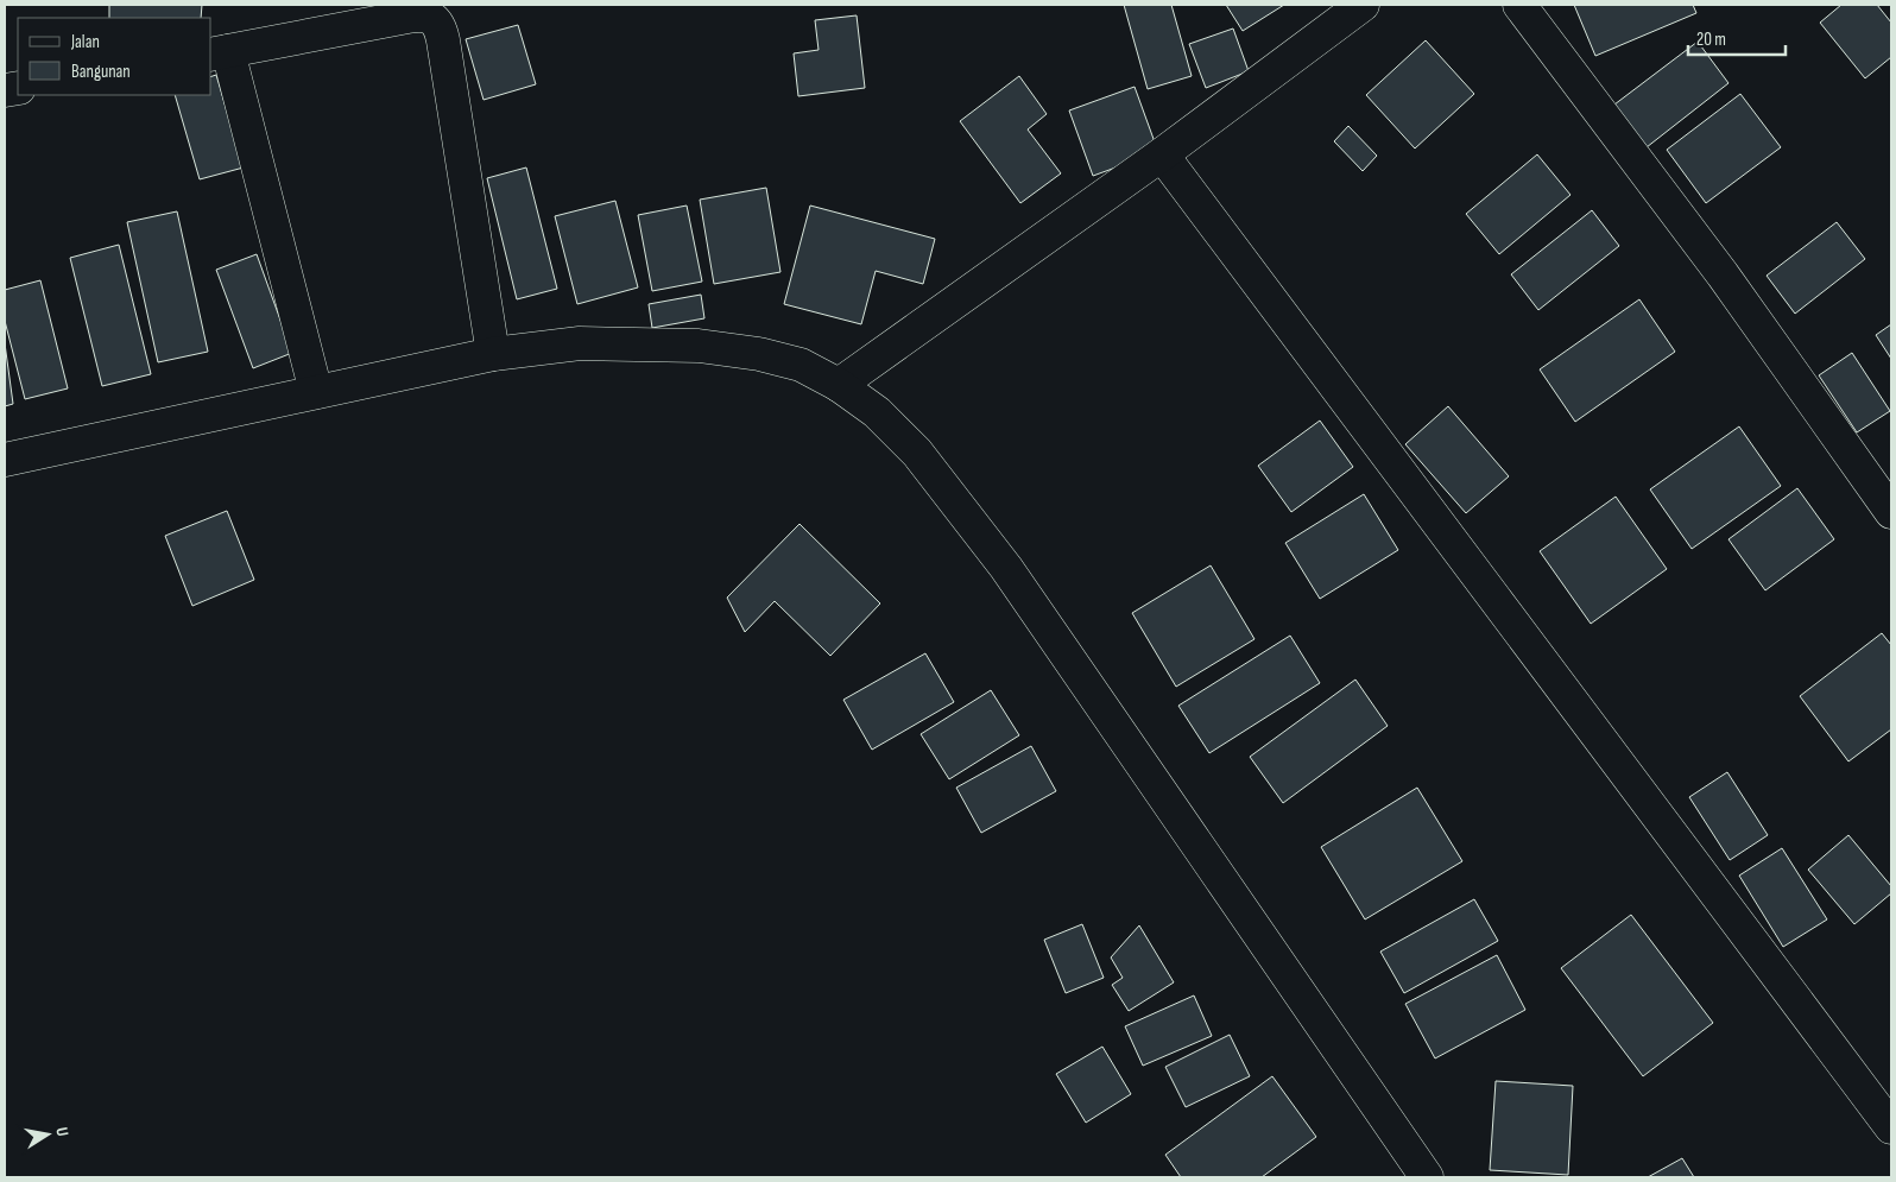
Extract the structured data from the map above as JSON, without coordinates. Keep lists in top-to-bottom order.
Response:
{
  "legend": ["Jalan", "Bangunan"],
  "scale_bar": "20 m",
  "north": "right"
}
